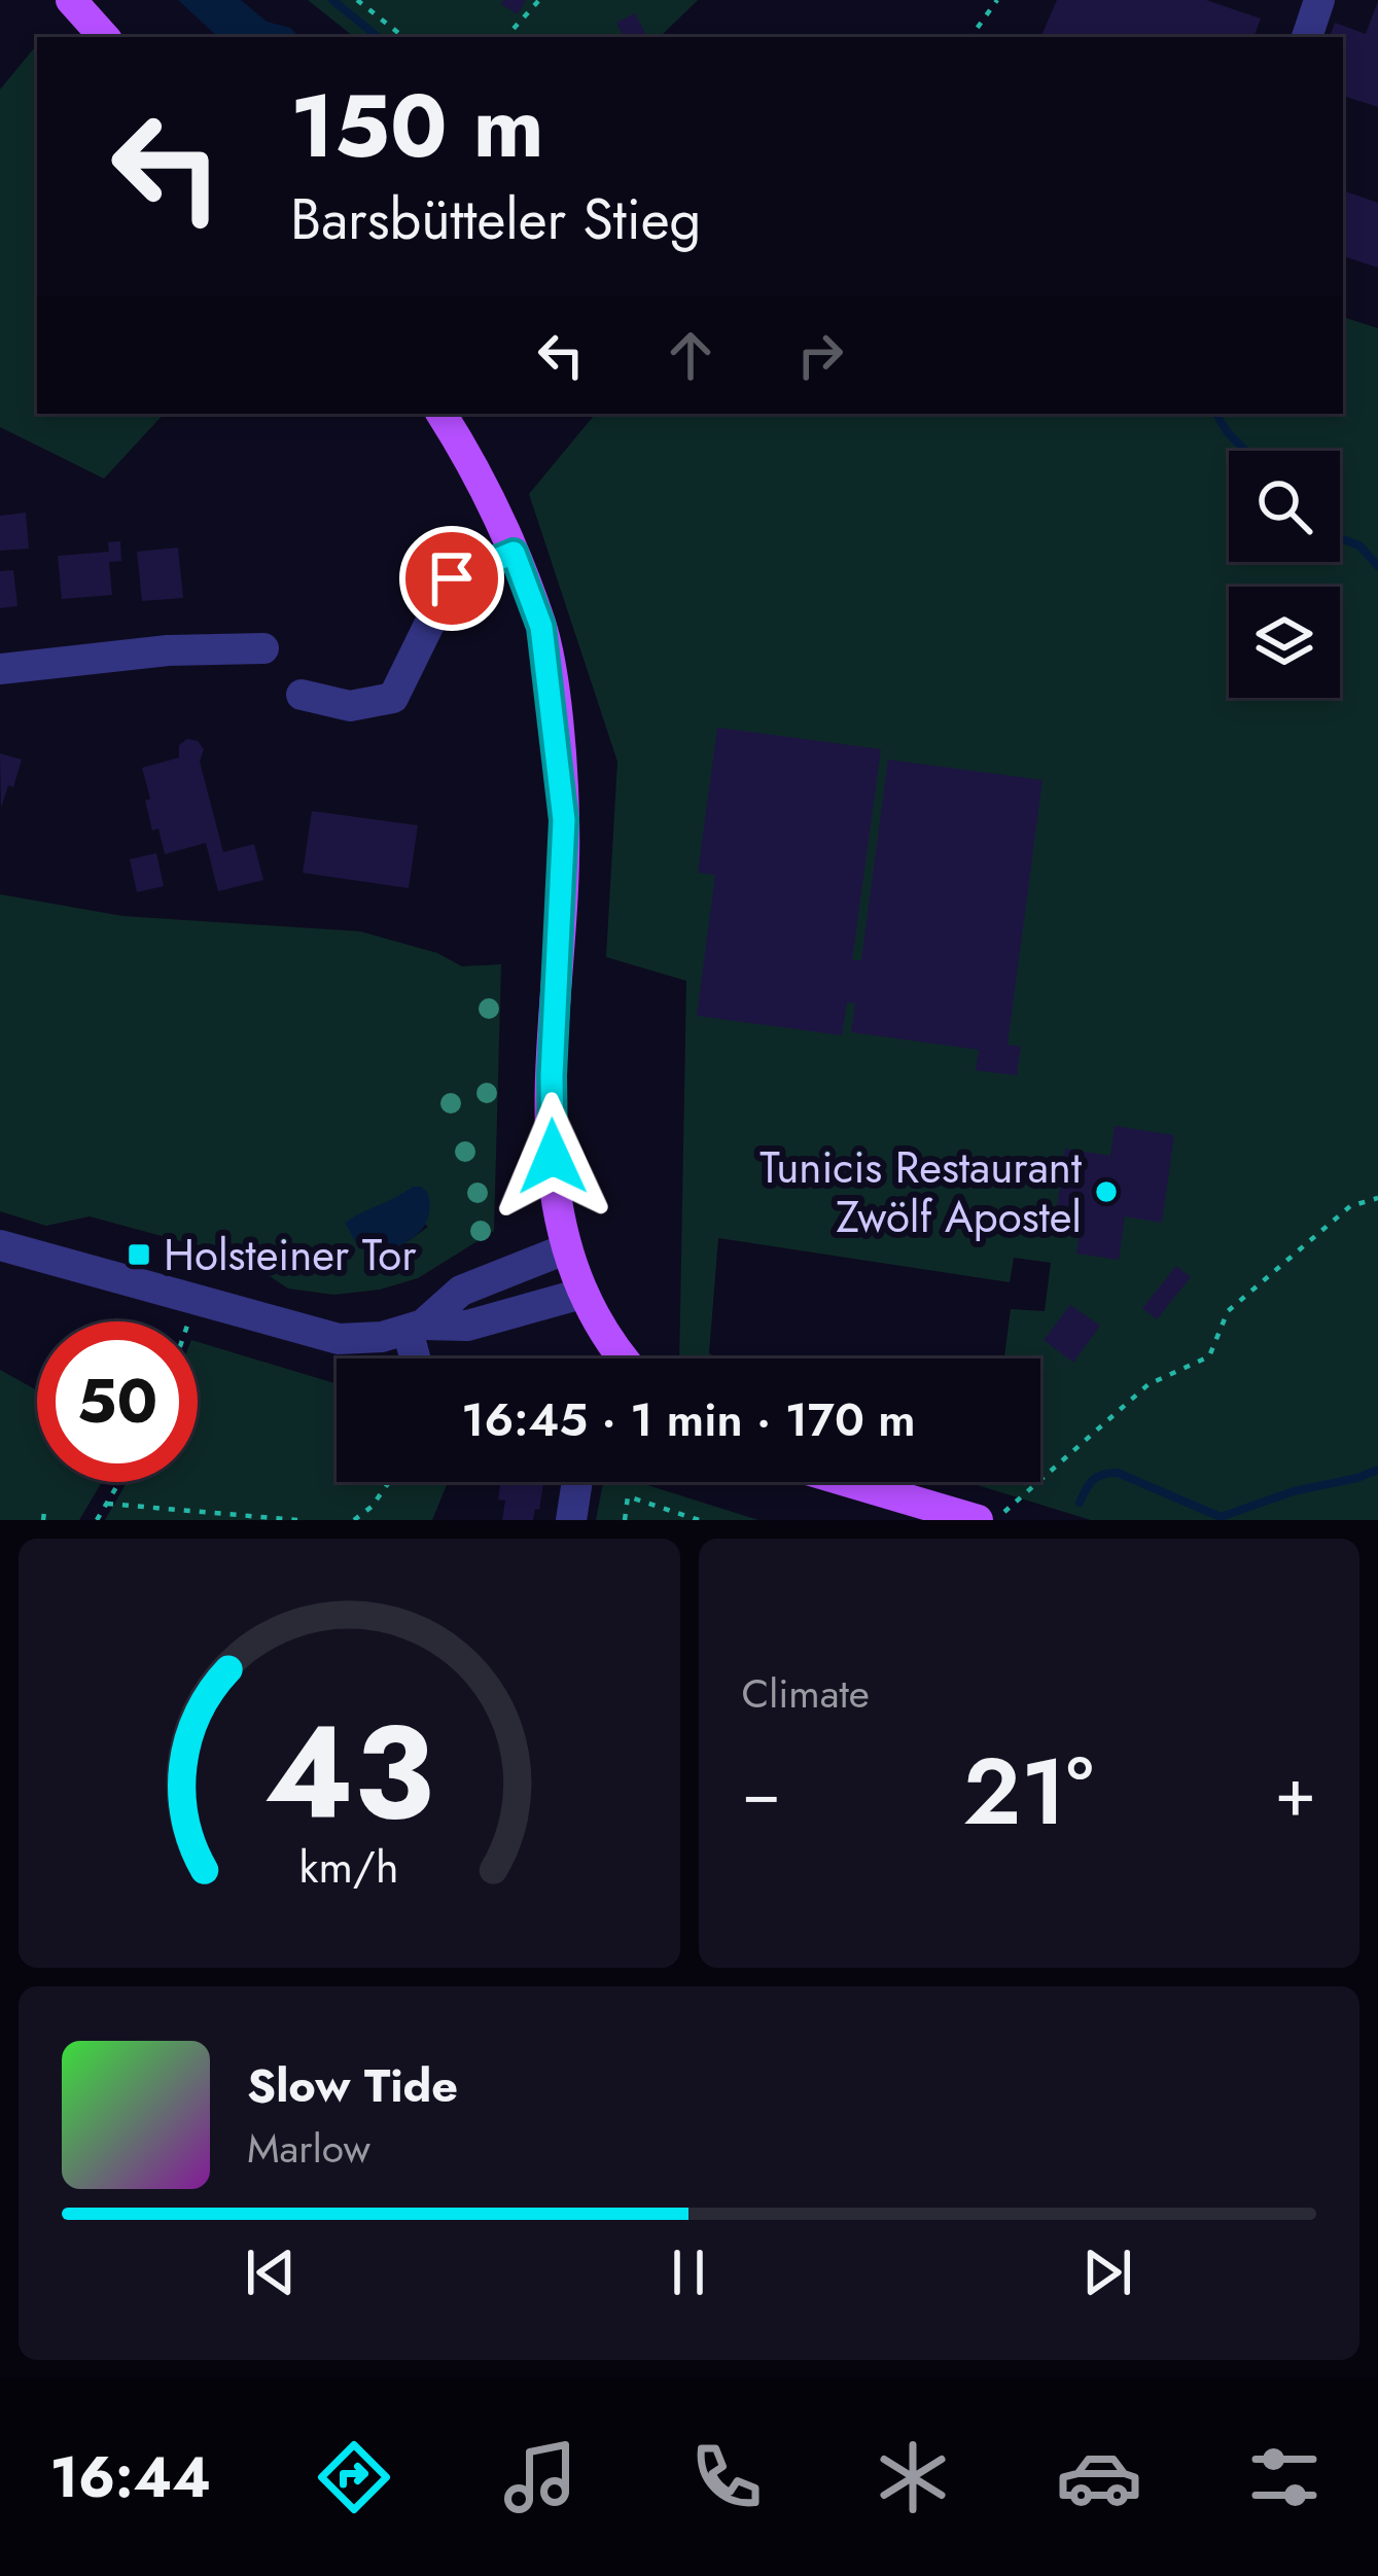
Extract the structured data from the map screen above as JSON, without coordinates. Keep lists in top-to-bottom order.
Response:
{
  "places": {
    "other": ["Tunicis Restaurant Zwölf Apostel"],
    "transit": ["Holsteiner Tor"]
  },
  "page": {
    "turn": ["150 m", "Barsbütteler Stieg"],
    "limit": "50",
    "trip": "16:45 · 1 min · 170 m",
    "tile": "Climate",
    "heat": ["−", "21°", "+"],
    "song": ["Slow Tide", "Marlow"],
    "tabs": "16:44",
    "gauge": ["43", "km/h"]
  }
}
